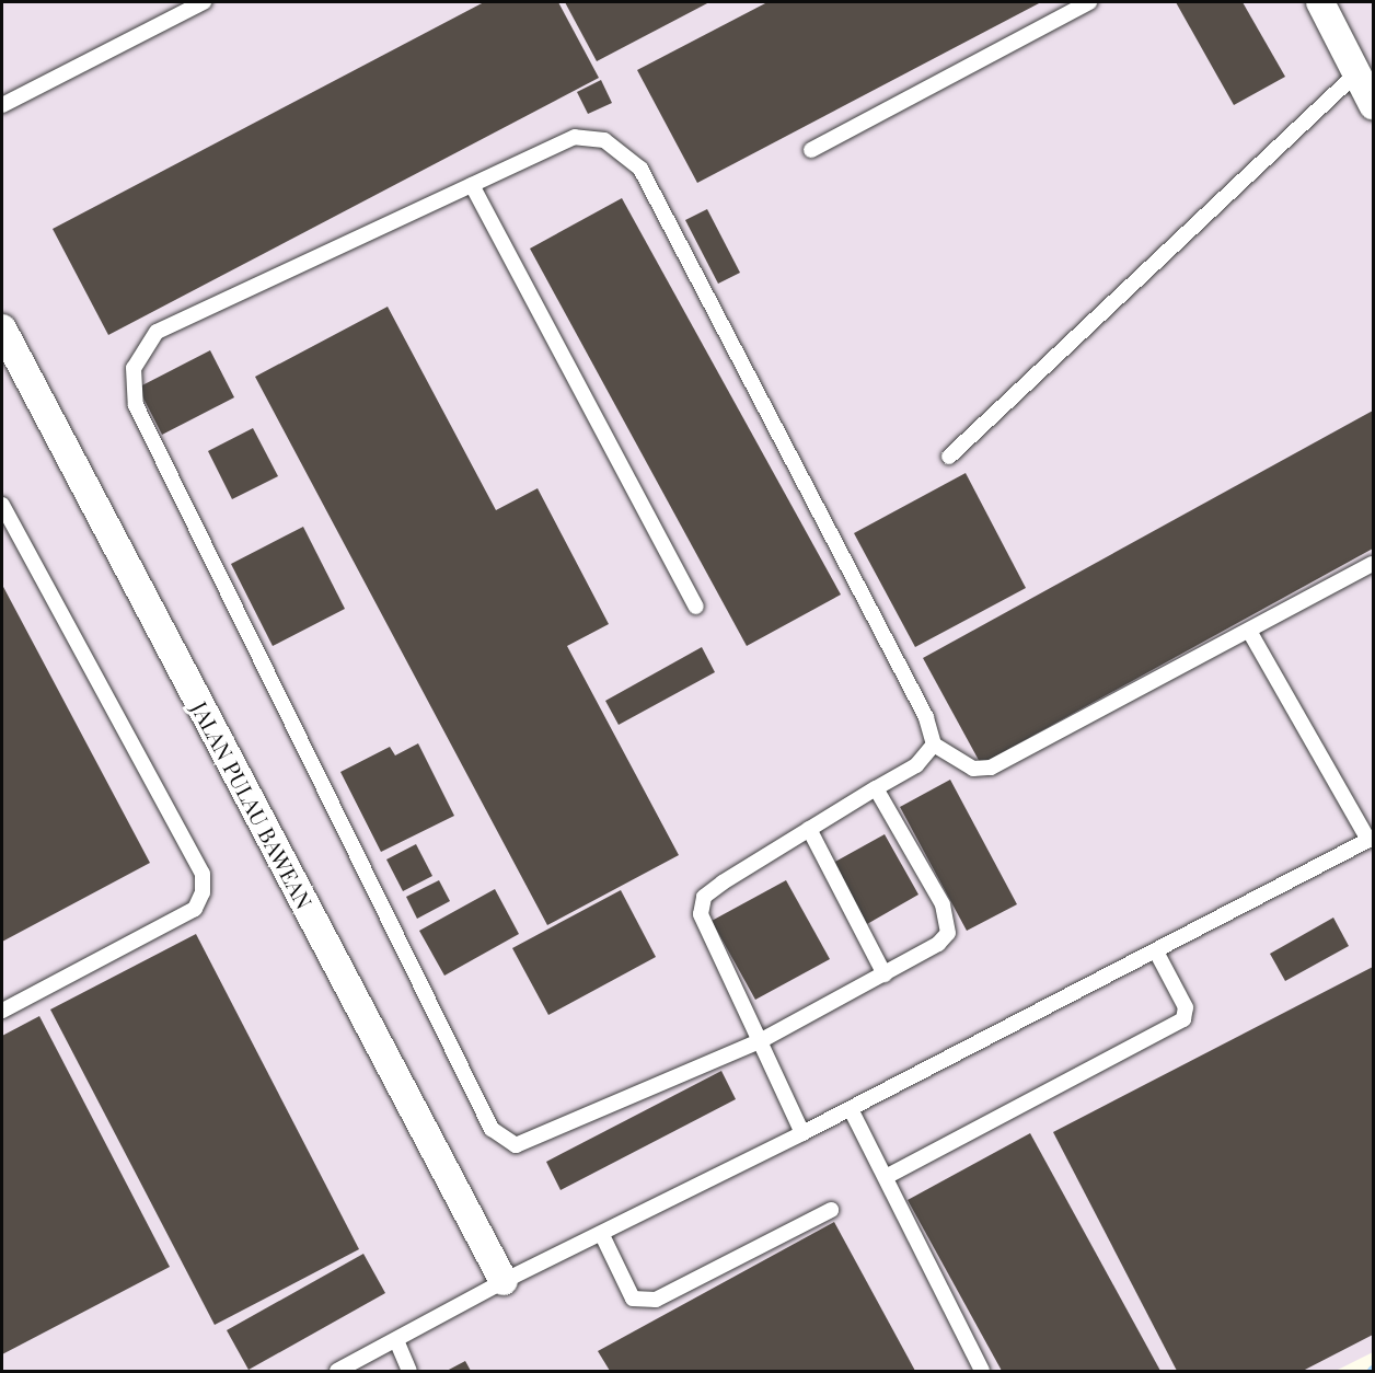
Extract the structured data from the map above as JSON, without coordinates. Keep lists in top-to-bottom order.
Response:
{
  "streets": {
    "street": ["JALAN PULAU BAWEAN"]
  }
}
